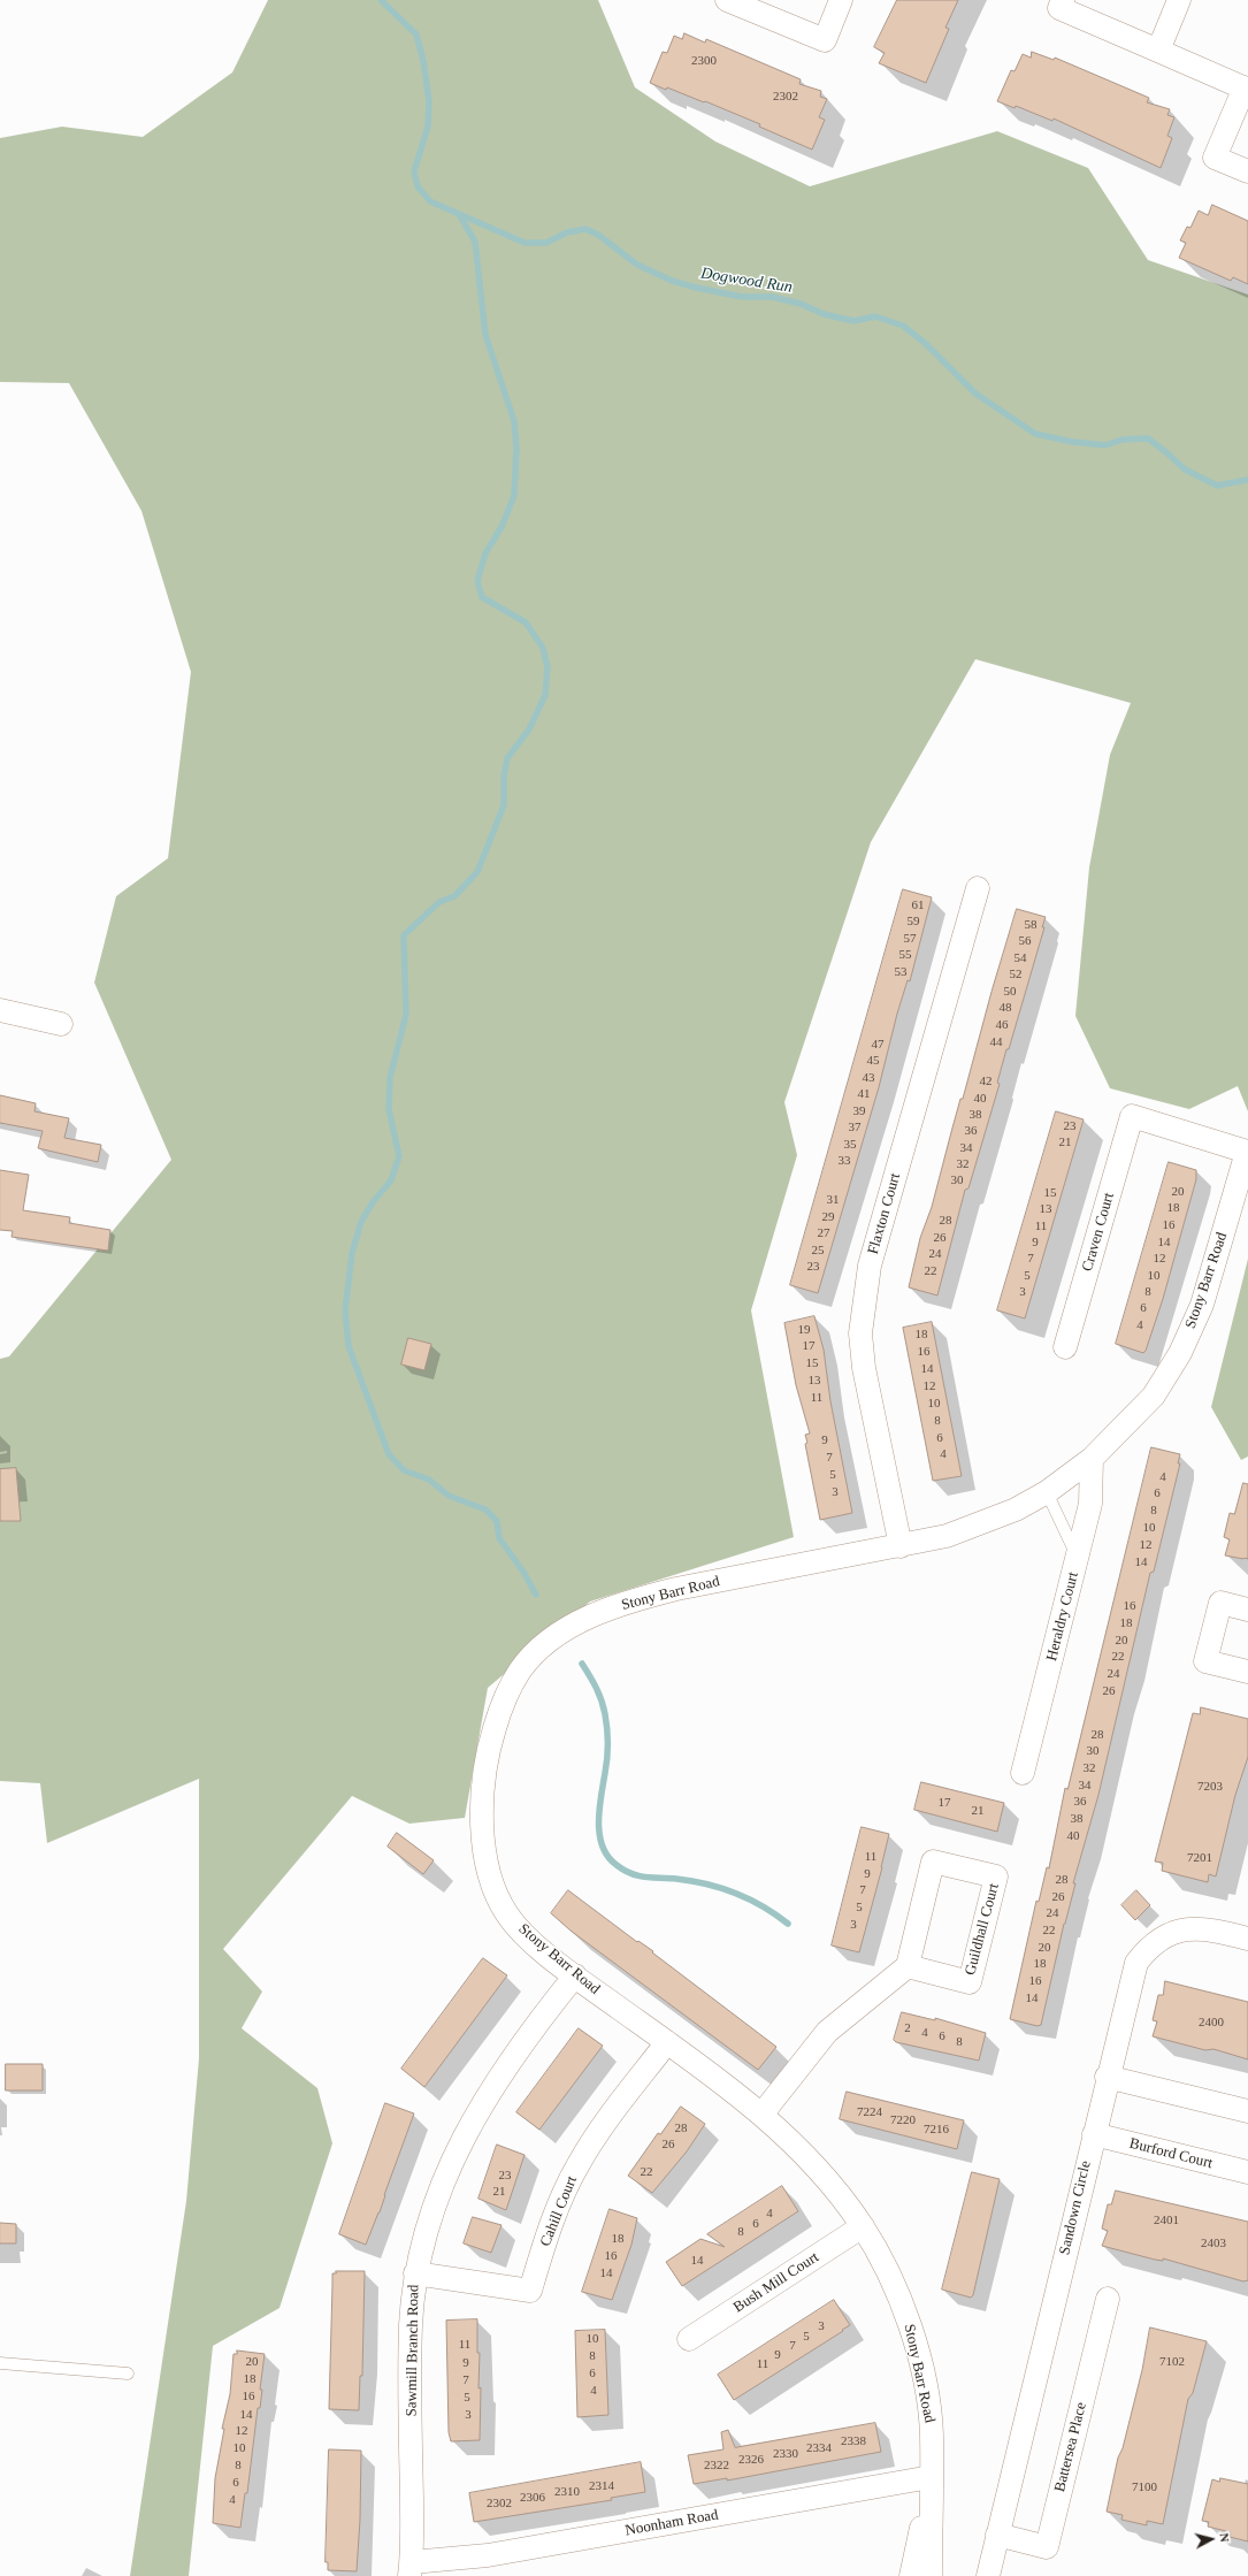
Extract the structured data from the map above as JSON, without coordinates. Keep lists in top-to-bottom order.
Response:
{
  "streets": {
    "street": [
      "Flaxton Court",
      "Craven Court",
      "Stony Barr Road",
      "Heraldry Court",
      "Guildhall Court",
      "Burford Court",
      "Sandown Circle",
      "Cahill Court",
      "Bush Mill Court",
      "Sawmill Branch Road",
      "Battersea Place",
      "Noonham Road"
    ]
  },
  "crossings": [
    ["Flaxton Court", "Stony Barr Road"],
    ["Craven Court", "Stony Barr Road"],
    ["Stony Barr Road", "Heraldry Court"],
    ["Stony Barr Road", "Cahill Court"],
    ["Stony Barr Road", "Bush Mill Court"],
    ["Stony Barr Road", "Sawmill Branch Road"],
    ["Stony Barr Road", "Noonham Road"],
    ["Burford Court", "Sandown Circle"],
    ["Sandown Circle", "Battersea Place"],
    ["Cahill Court", "Sawmill Branch Road"],
    ["Sawmill Branch Road", "Noonham Road"]
  ],
  "water": ["Dogwood Run"],
  "house_numbers": [
    "2300",
    "2302",
    "61",
    "59",
    "58",
    "57",
    "56",
    "55",
    "54",
    "53",
    "52",
    "50",
    "48",
    "46",
    "44",
    "47",
    "45",
    "43",
    "42",
    "41",
    "40",
    "39",
    "38",
    "23",
    "37",
    "36",
    "21",
    "35",
    "34",
    "33",
    "32",
    "30",
    "20",
    "15",
    "31",
    "18",
    "13",
    "29",
    "28",
    "16",
    "11",
    "27",
    "26",
    "9",
    "14",
    "25",
    "24",
    "7",
    "12",
    "23",
    "22",
    "5",
    "10",
    "3",
    "8",
    "6",
    "4",
    "19",
    "18",
    "17",
    "16",
    "15",
    "14",
    "13",
    "12",
    "11",
    "10",
    "8",
    "6",
    "9",
    "4",
    "7",
    "5",
    "4",
    "3",
    "6",
    "8",
    "10",
    "12",
    "14",
    "16",
    "18",
    "20",
    "22",
    "24",
    "26",
    "28",
    "30",
    "32",
    "34",
    "7203",
    "36",
    "17",
    "21",
    "38",
    "40",
    "11",
    "7201",
    "9",
    "28",
    "7",
    "26",
    "5",
    "24",
    "3",
    "22",
    "20",
    "18",
    "16",
    "14",
    "2400",
    "2",
    "4",
    "6",
    "8",
    "7224",
    "7220",
    "28",
    "7216",
    "26",
    "22",
    "23",
    "21",
    "4",
    "2401",
    "6",
    "8",
    "18",
    "2403",
    "16",
    "14",
    "14",
    "3",
    "5",
    "10",
    "11",
    "7",
    "9",
    "8",
    "20",
    "7102",
    "9",
    "11",
    "6",
    "18",
    "7",
    "4",
    "16",
    "5",
    "14",
    "3",
    "12",
    "2338",
    "10",
    "2334",
    "2330",
    "2326",
    "8",
    "2322",
    "6",
    "2314",
    "7100",
    "2310",
    "2306",
    "4",
    "2302"
  ],
  "north": "right"
}
